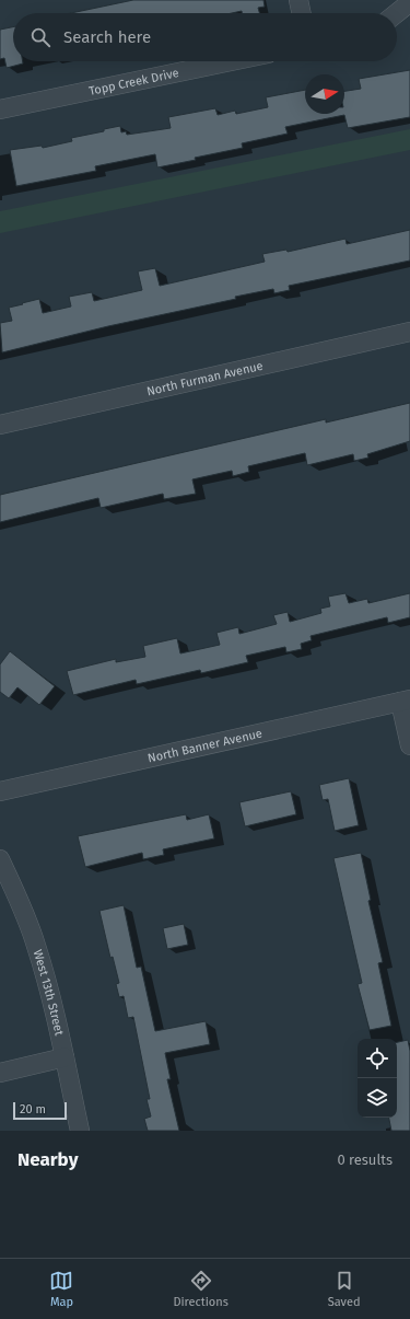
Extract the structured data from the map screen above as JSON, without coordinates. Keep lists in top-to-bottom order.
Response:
{
  "streets": {
    "street": [
      "Topp Creek Drive",
      "North Furman Avenue",
      "North Banner Avenue",
      "West 13th Street"
    ]
  },
  "scale_bar": "20 m",
  "north": "right",
  "page": {
    "search": "Search here",
    "scale": "20 m",
    "heading": ["Nearby", "0 results"],
    "nav": ["Map", "Directions", "Saved"]
  }
}
